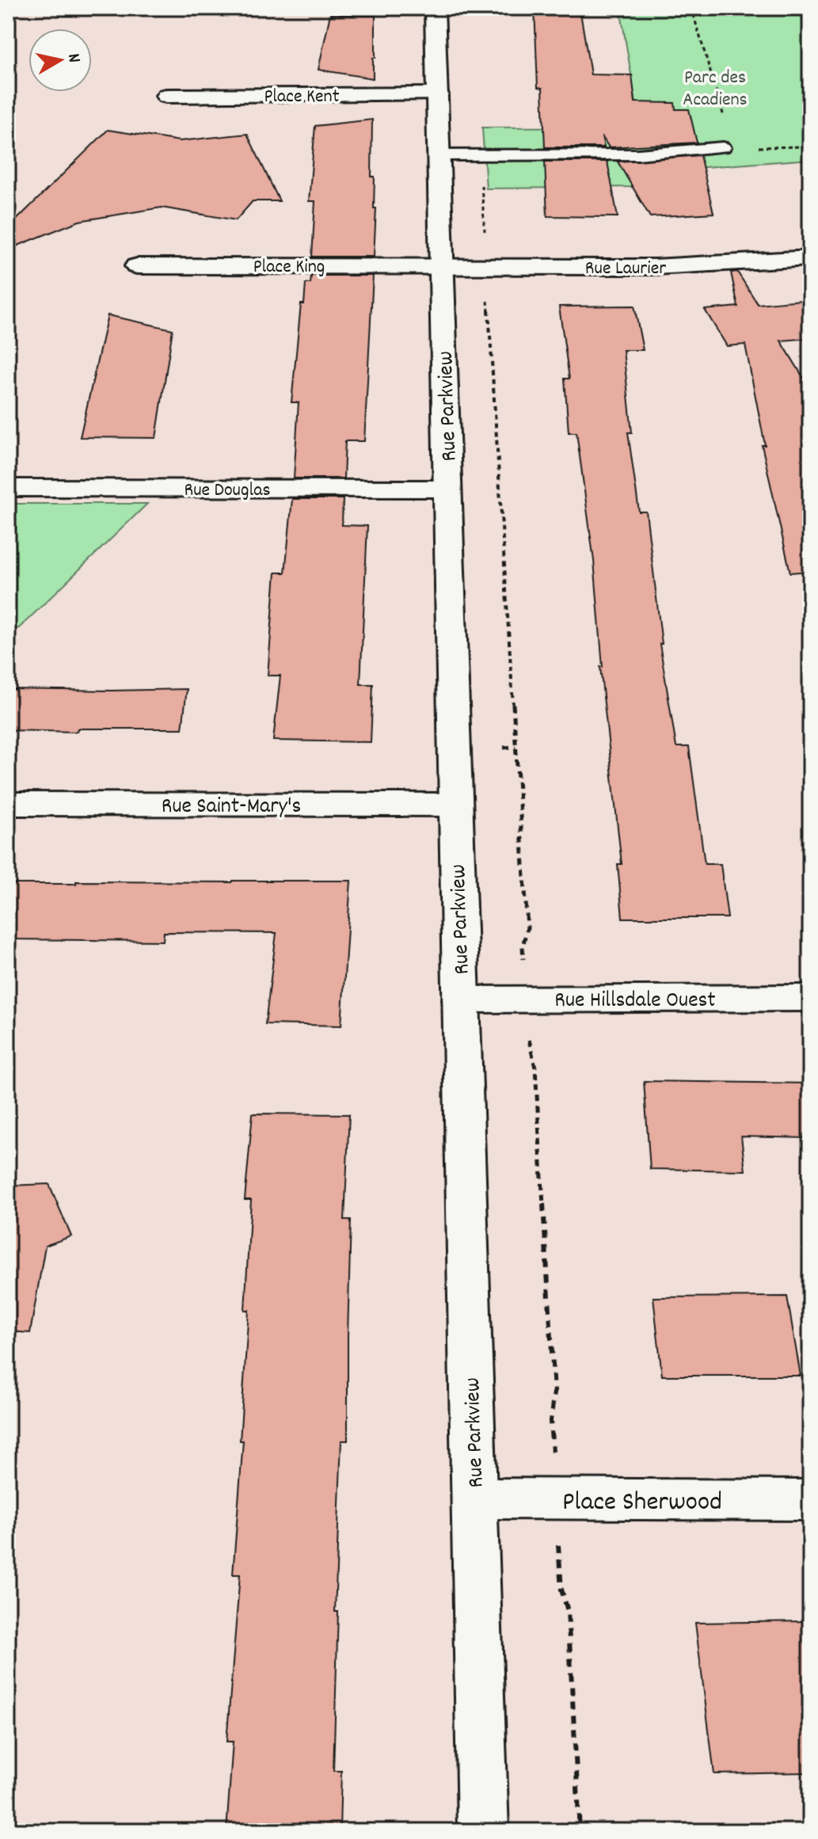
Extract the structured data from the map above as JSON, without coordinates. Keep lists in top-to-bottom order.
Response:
{
  "streets": {
    "street": [
      "Place Kent",
      "Place King",
      "Rue Laurier",
      "Rue Parkview",
      "Rue Douglas",
      "Rue Saint-Mary's",
      "Rue Hillsdale Ouest",
      "Place Sherwood"
    ]
  },
  "crossings": [
    ["Place Kent", "Rue Parkview"],
    ["Place King", "Rue Laurier"],
    ["Place King", "Rue Parkview"],
    ["Rue Laurier", "Rue Parkview"],
    ["Rue Parkview", "Rue Douglas"],
    ["Rue Parkview", "Rue Saint-Mary's"],
    ["Rue Parkview", "Rue Hillsdale Ouest"],
    ["Rue Parkview", "Place Sherwood"]
  ],
  "parks": ["Parc des Acadiens"],
  "north": "right"
}
